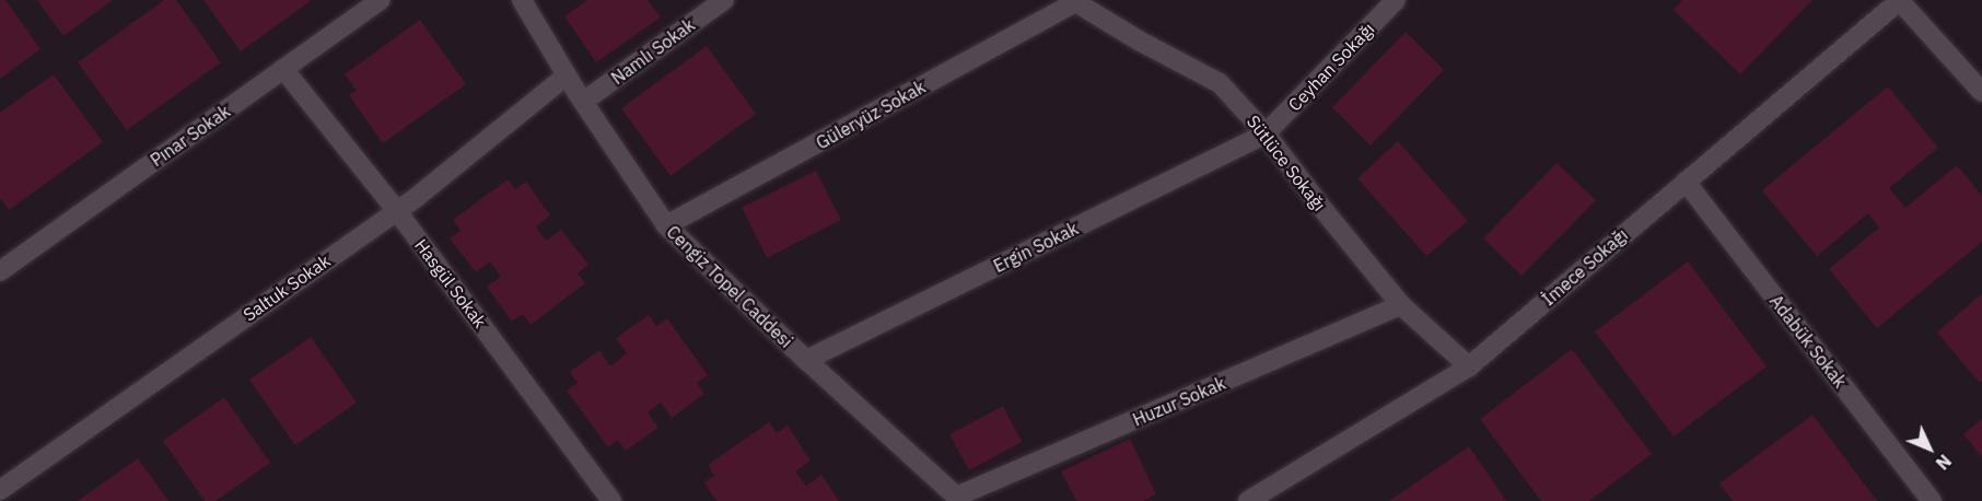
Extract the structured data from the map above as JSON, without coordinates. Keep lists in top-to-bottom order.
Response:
{
  "streets": {
    "street": [
      "Namlı Sokak",
      "Ceyhan Sokağı",
      "Güleryüz Sokak",
      "Pınar Sokak",
      "Sütlüce Sokağı",
      "Ergin Sokak",
      "İmece Sokağı",
      "Hasgül Sokak",
      "Cengiz Topel Caddesi",
      "Saltuk Sokak",
      "Adabük Sokak",
      "Huzur Sokak"
    ]
  },
  "crossings": [
    ["Namlı Sokak", "Cengiz Topel Caddesi"],
    ["Ceyhan Sokağı", "Sütlüce Sokağı"],
    ["Ceyhan Sokağı", "Ergin Sokak"],
    ["Güleryüz Sokak", "Sütlüce Sokağı"],
    ["Güleryüz Sokak", "Cengiz Topel Caddesi"],
    ["Pınar Sokak", "Hasgül Sokak"],
    ["Sütlüce Sokağı", "Ergin Sokak"],
    ["Sütlüce Sokağı", "İmece Sokağı"],
    ["Sütlüce Sokağı", "Huzur Sokak"],
    ["Ergin Sokak", "Cengiz Topel Caddesi"],
    ["İmece Sokağı", "Adabük Sokak"],
    ["Hasgül Sokak", "Saltuk Sokak"],
    ["Cengiz Topel Caddesi", "Saltuk Sokak"],
    ["Cengiz Topel Caddesi", "Huzur Sokak"]
  ],
  "north": "bottom right"
}
